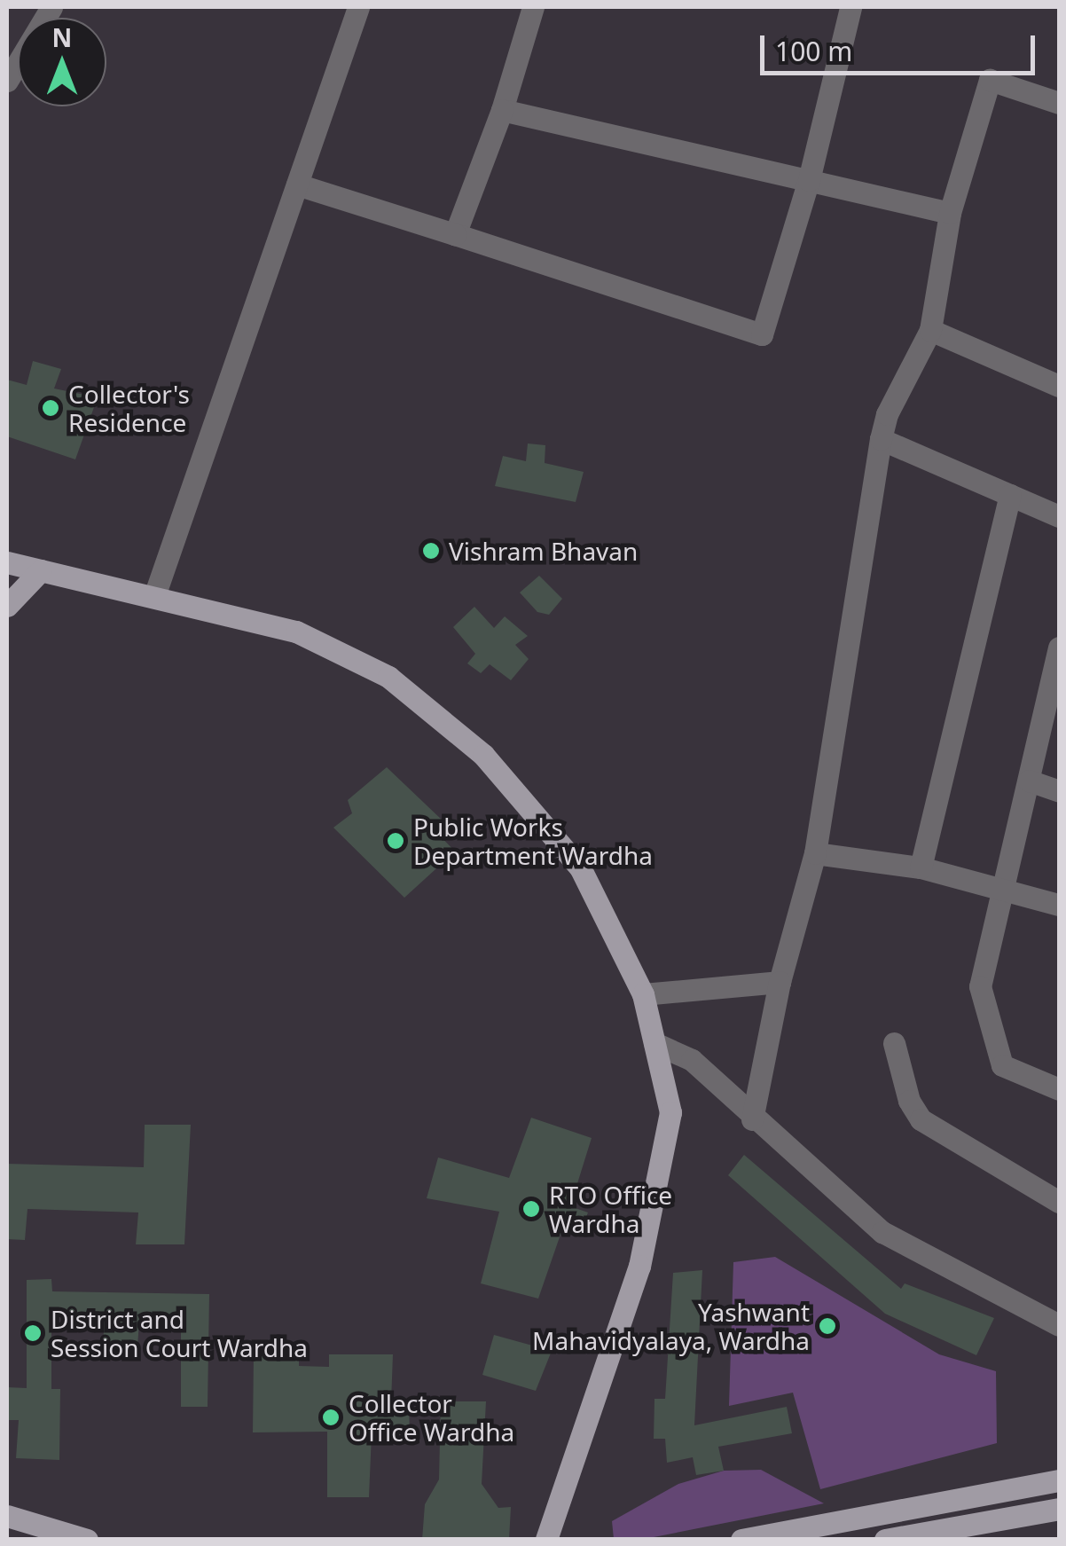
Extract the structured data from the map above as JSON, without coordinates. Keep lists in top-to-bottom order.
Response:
{
  "places": [
    "Collector's Residence",
    "Vishram Bhavan",
    "Public Works Department Wardha",
    "RTO Office Wardha",
    "Yashwant Mahavidyalaya, Wardha",
    "District and Session Court Wardha",
    "Collector Office Wardha"
  ],
  "scale_bar": "100 m",
  "north": "top"
}
